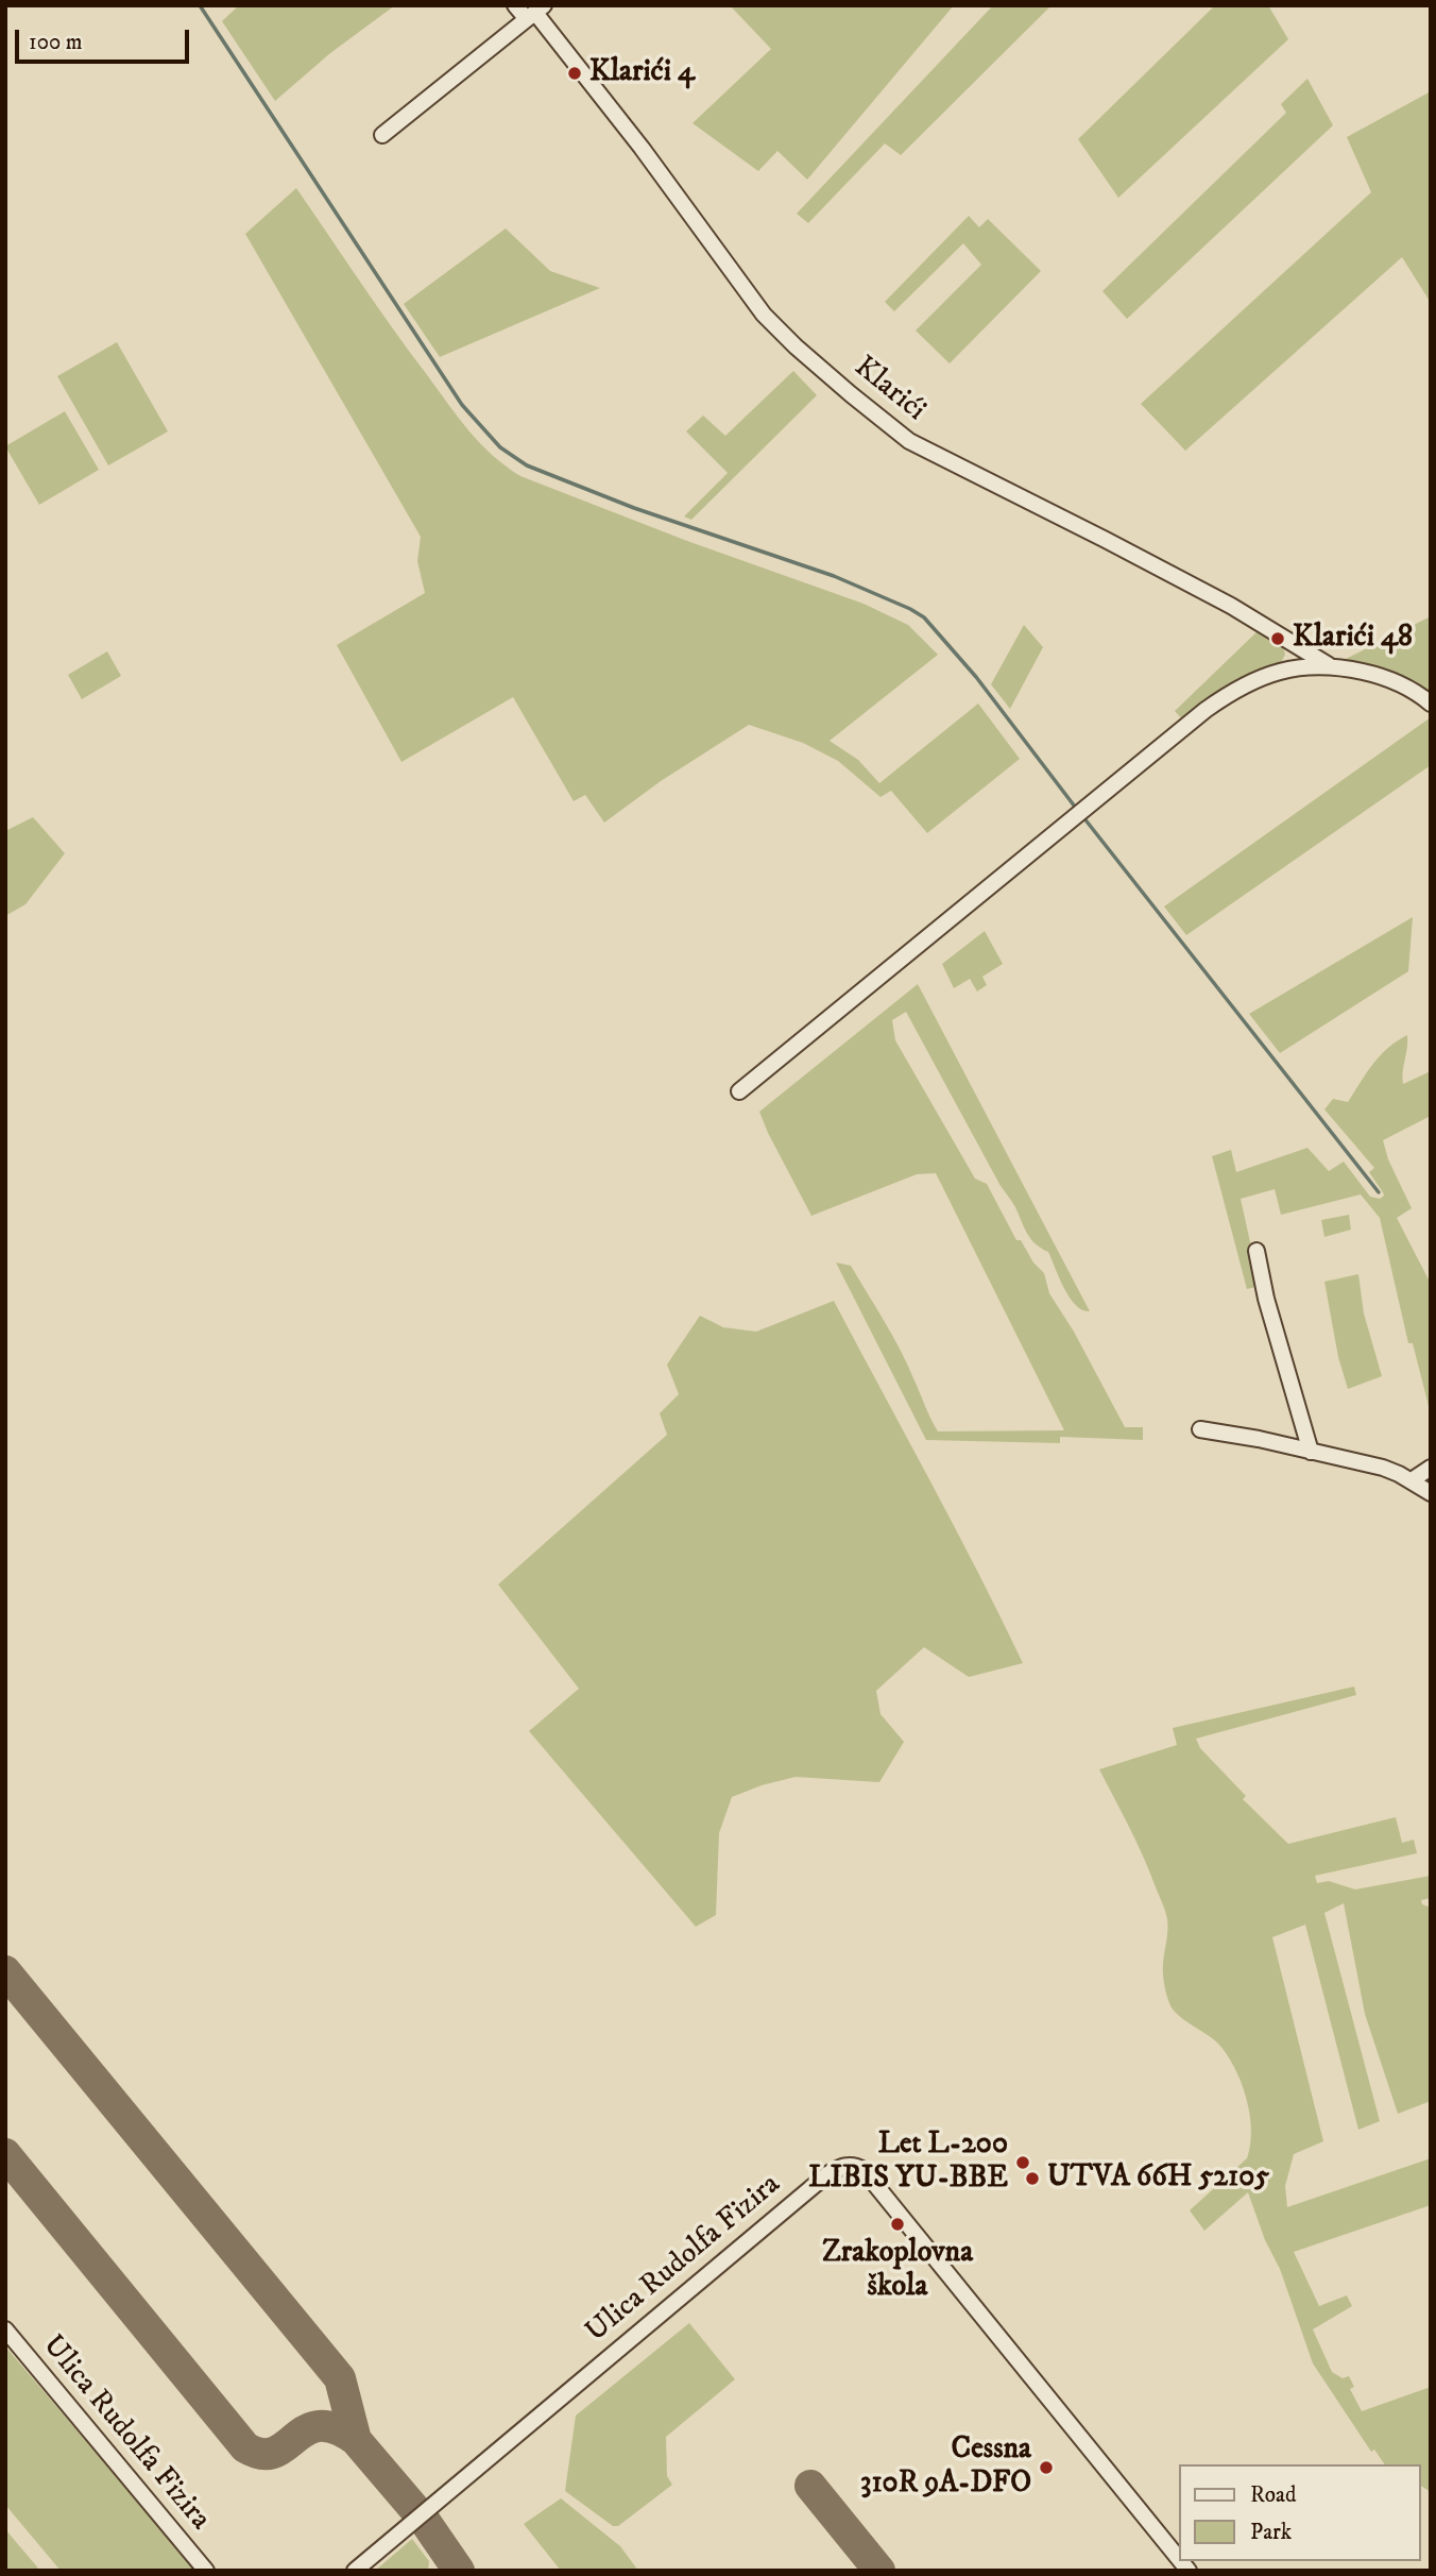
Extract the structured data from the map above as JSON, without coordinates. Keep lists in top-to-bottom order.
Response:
{
  "streets": {
    "street": ["Klarići", "Ulica Rudolfa Fizira"]
  },
  "places": [
    "Klarići 4",
    "Klarići 48",
    "Let L-200 LIBIS YU-BBE",
    "UTVA 66H 52105",
    "Zrakoplovna škola",
    "Cessna 310R 9A-DFO"
  ],
  "legend": ["Road", "Park"],
  "scale_bar": "100 m"
}
